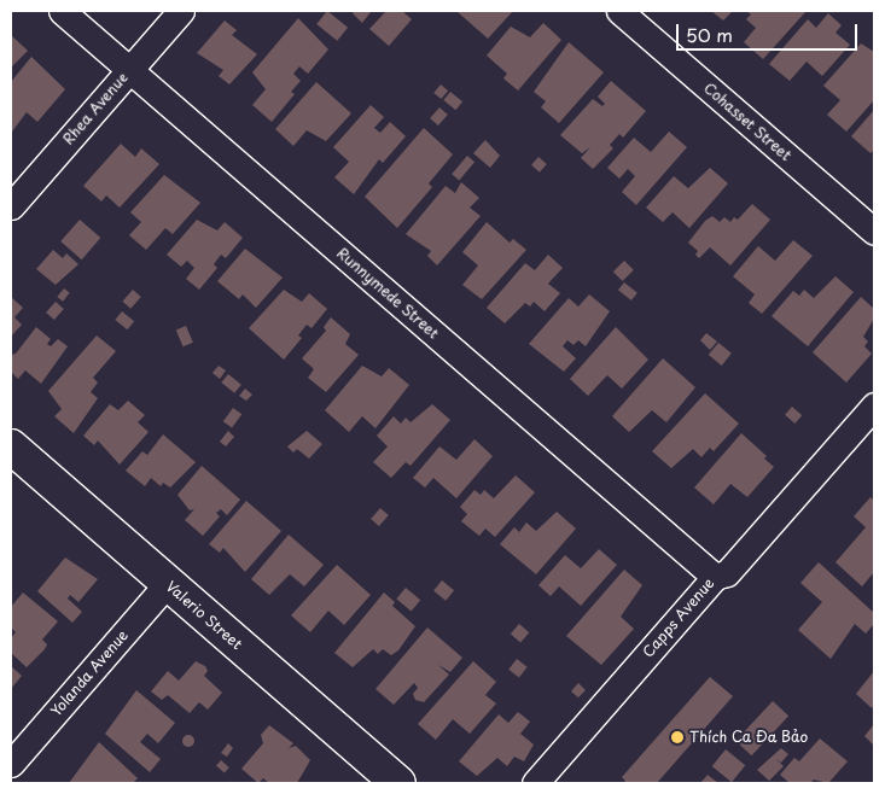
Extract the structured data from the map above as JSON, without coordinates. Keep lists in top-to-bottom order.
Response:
{
  "streets": {
    "street": [
      "Rhea Avenue",
      "Cohasset Street",
      "Runnymede Street",
      "Valerio Street",
      "Capps Avenue",
      "Yolanda Avenue"
    ]
  },
  "crossings": [
    ["Rhea Avenue", "Runnymede Street"],
    ["Runnymede Street", "Capps Avenue"],
    ["Valerio Street", "Yolanda Avenue"]
  ],
  "places": ["Thích Ca Đa Bảo"],
  "scale_bar": "50 m"
}
